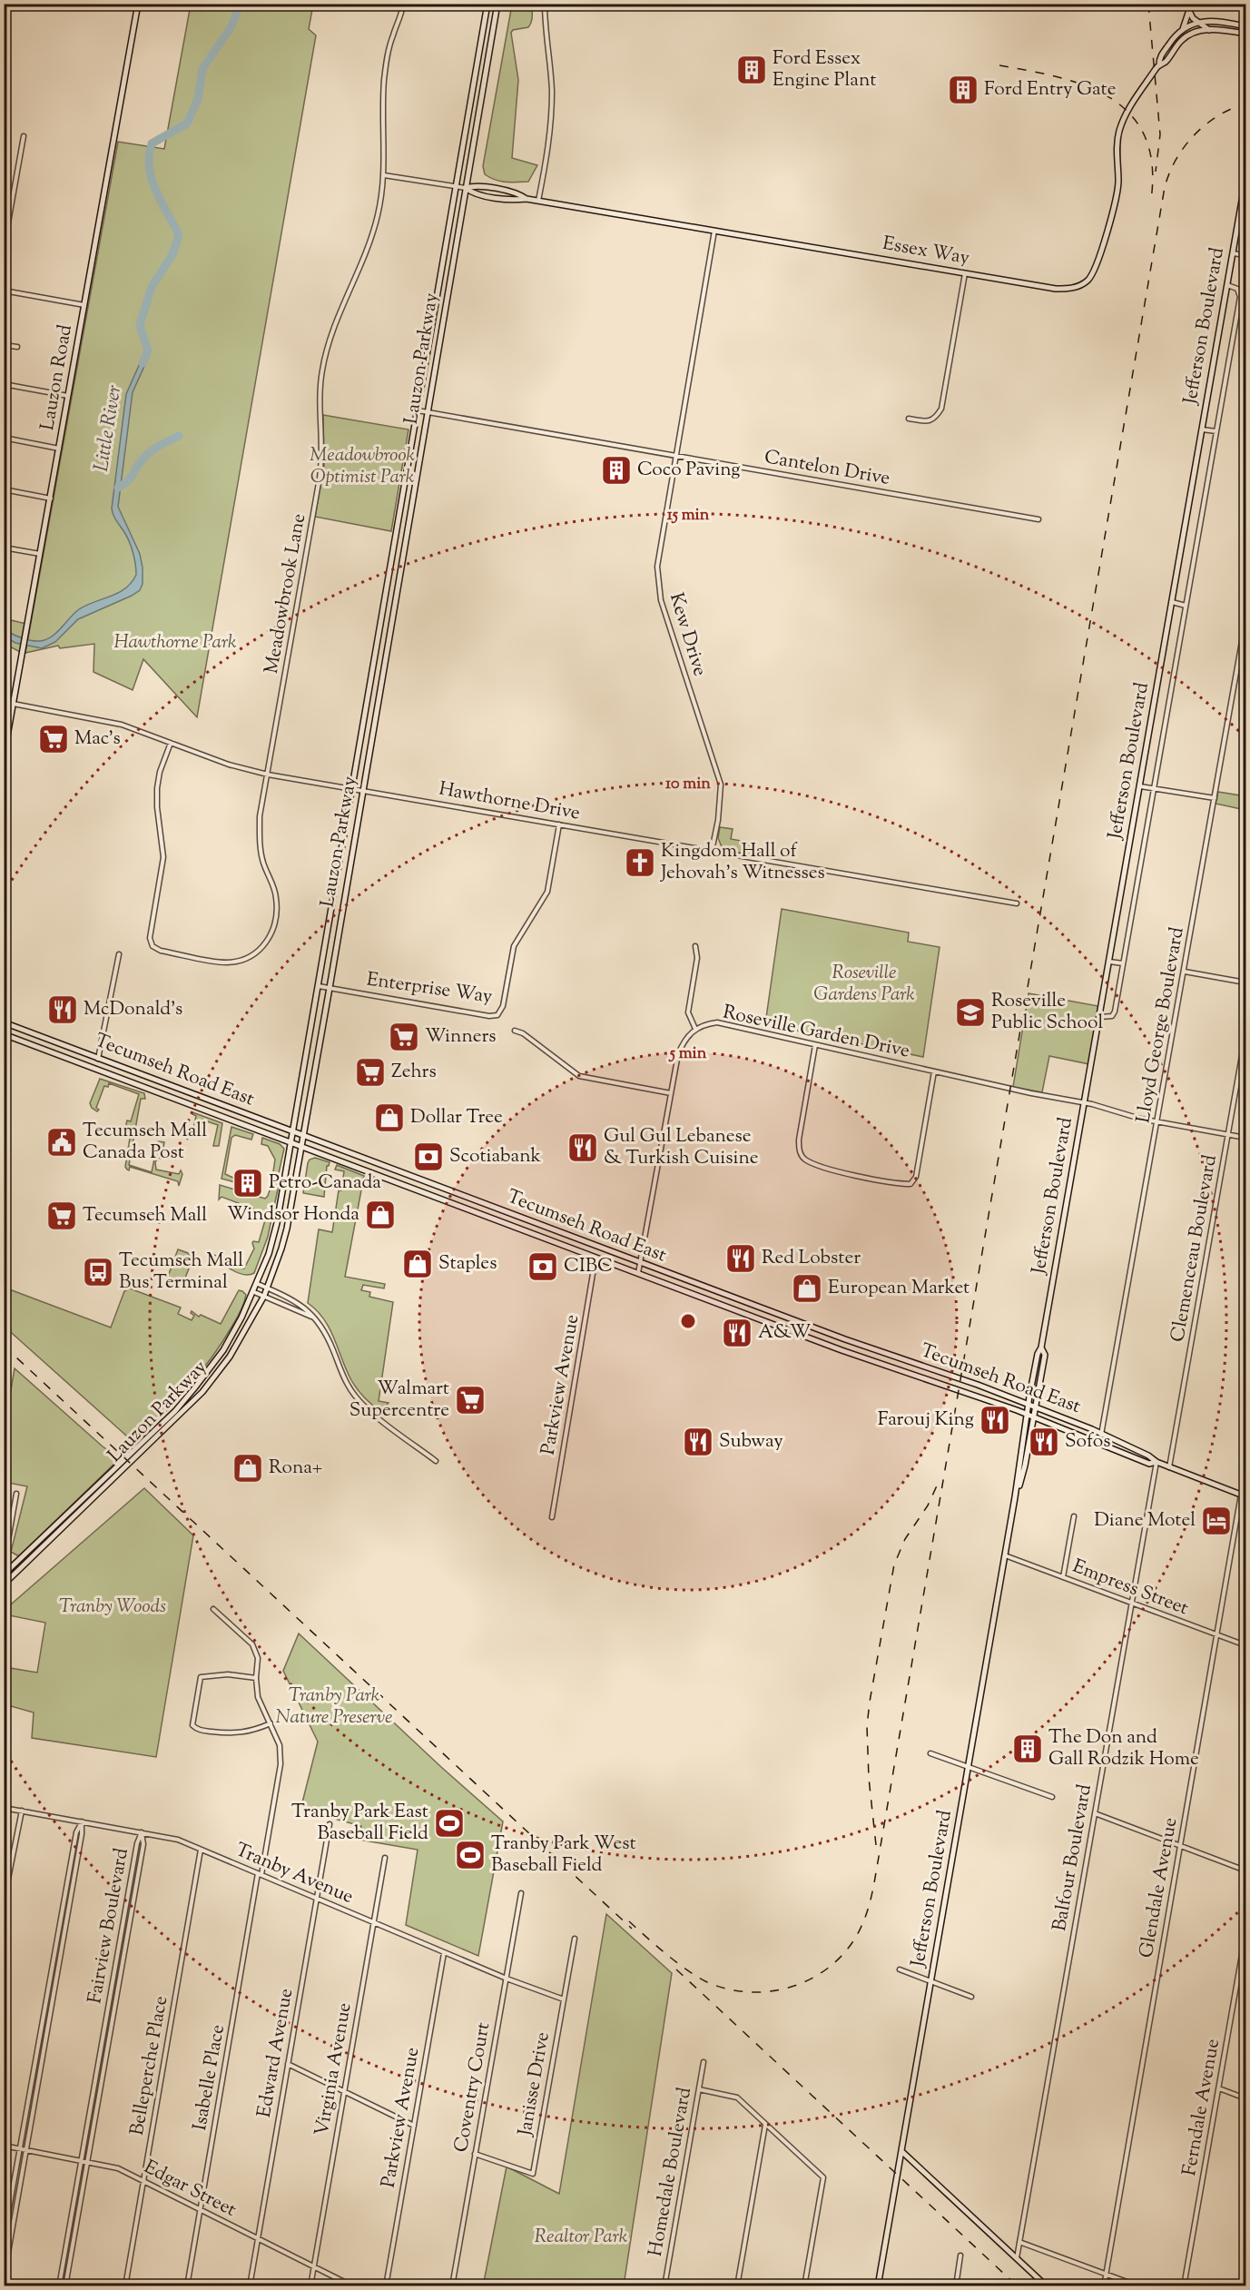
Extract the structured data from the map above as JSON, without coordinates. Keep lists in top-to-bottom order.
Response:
{
  "streets": {
    "main road": [
      "Essex Way",
      "Jefferson Boulevard",
      "Lauzon Parkway",
      "Lauzon Road",
      "Tecumseh Road East"
    ],
    "street": [
      "Cantelon Drive",
      "Meadowbrook Lane",
      "Kew Drive",
      "Hawthorne Drive",
      "Enterprise Way",
      "Lloyd George Boulevard",
      "Roseville Garden Drive",
      "Clemenceau Boulevard",
      "Parkview Avenue",
      "Empress Street",
      "Balfour Boulevard",
      "Tranby Avenue",
      "Glendale Avenue",
      "Fairview Boulevard",
      "Edward Avenue",
      "Belleperche Place",
      "Virginia Avenue",
      "Isabelle Place",
      "Janisse Drive",
      "Coventry Court",
      "Ferndale Avenue",
      "Homedale Boulevard",
      "Edgar Street"
    ]
  },
  "crossings": [
    ["Essex Way", "Lauzon Parkway"],
    ["Essex Way", "Meadowbrook Lane"],
    ["Essex Way", "Kew Drive"],
    ["Jefferson Boulevard", "Roseville Garden Drive"],
    ["Jefferson Boulevard", "Tecumseh Road East"],
    ["Jefferson Boulevard", "Empress Street"],
    ["Lauzon Parkway", "Cantelon Drive"],
    ["Lauzon Parkway", "Hawthorne Drive"],
    ["Lauzon Parkway", "Enterprise Way"],
    ["Lauzon Parkway", "Tecumseh Road East"],
    ["Lauzon Road", "Hawthorne Drive"],
    ["Cantelon Drive", "Kew Drive"],
    ["Meadowbrook Lane", "Hawthorne Drive"],
    ["Kew Drive", "Hawthorne Drive"],
    ["Hawthorne Drive", "Enterprise Way"],
    ["Lloyd George Boulevard", "Roseville Garden Drive"],
    ["Lloyd George Boulevard", "Tecumseh Road East"],
    ["Roseville Garden Drive", "Tecumseh Road East"],
    ["Roseville Garden Drive", "Clemenceau Boulevard"],
    ["Tecumseh Road East", "Clemenceau Boulevard"],
    ["Tecumseh Road East", "Parkview Avenue"],
    ["Tecumseh Road East", "Balfour Boulevard"],
    ["Tecumseh Road East", "Glendale Avenue"],
    ["Parkview Avenue", "Tranby Avenue"],
    ["Empress Street", "Balfour Boulevard"],
    ["Empress Street", "Glendale Avenue"],
    ["Tranby Avenue", "Fairview Boulevard"],
    ["Tranby Avenue", "Edward Avenue"],
    ["Tranby Avenue", "Belleperche Place"],
    ["Tranby Avenue", "Virginia Avenue"],
    ["Tranby Avenue", "Isabelle Place"],
    ["Tranby Avenue", "Janisse Drive"],
    ["Tranby Avenue", "Coventry Court"],
    ["Fairview Boulevard", "Edgar Street"],
    ["Edward Avenue", "Edgar Street"],
    ["Belleperche Place", "Edgar Street"],
    ["Virginia Avenue", "Edgar Street"],
    ["Isabelle Place", "Edgar Street"],
    ["Janisse Drive", "Coventry Court"]
  ],
  "water": ["Little River"],
  "parks": [
    "Meadowbrook Optimist Park",
    "Hawthorne Park",
    "Roseville Gardens Park",
    "Tranby Woods",
    "Tranby Park Nature Preserve",
    "Realtor Park"
  ],
  "places": {
    "building": [
      "Ford Essex Engine Plant",
      "Ford Entry Gate",
      "Coco Paving",
      "Petro-Canada",
      "The Don and Gall Rodzik Home"
    ],
    "supermarket": [
      "Mac's",
      "Winners",
      "Zehrs",
      "Tecumseh Mall",
      "Walmart Supercentre"
    ],
    "church": ["Kingdom Hall of Jehovah's Witnesses"],
    "restaurant": [
      "McDonald's",
      "Gul Gul Lebanese & Turkish Cuisine",
      "Red Lobster",
      "A&W",
      "Farouj King",
      "Subway",
      "Sofos"
    ],
    "school or university": ["Roseville Public School"],
    "shop": [
      "Dollar Tree",
      "Windsor Honda",
      "Staples",
      "European Market",
      "Rona+"
    ],
    "public building": ["Tecumseh Mall Canada Post"],
    "bank": ["Scotiabank", "CIBC"],
    "bus stop": ["Tecumseh Mall Bus Terminal"],
    "hotel": ["Diane Motel"],
    "sports": ["Tranby Park East Baseball Field", "Tranby Park West Baseball Field"]
  },
  "rings": ["15 min", "10 min", "5 min"]
}
